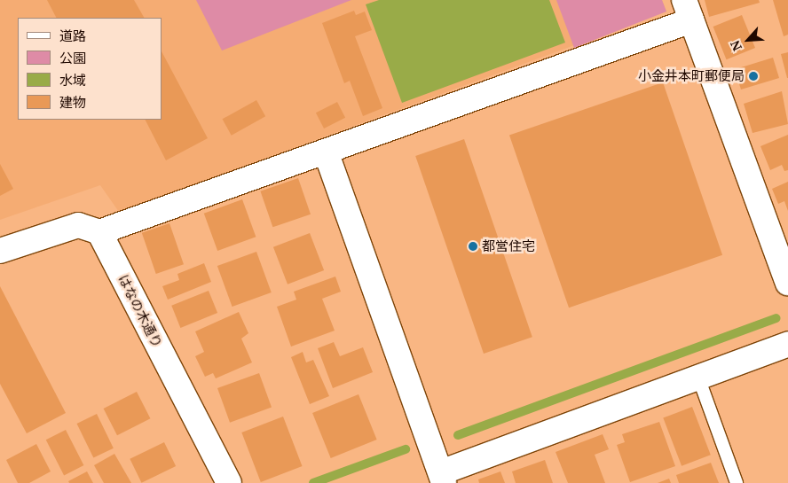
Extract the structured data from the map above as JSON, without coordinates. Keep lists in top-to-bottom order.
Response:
{
  "streets": {
    "street": ["はなの木通り"]
  },
  "places": ["小金井本町郵便局", "都営住宅"],
  "legend": [
    "道路",
    "公園",
    "水域",
    "建物"
  ],
  "north": "bottom left"
}
